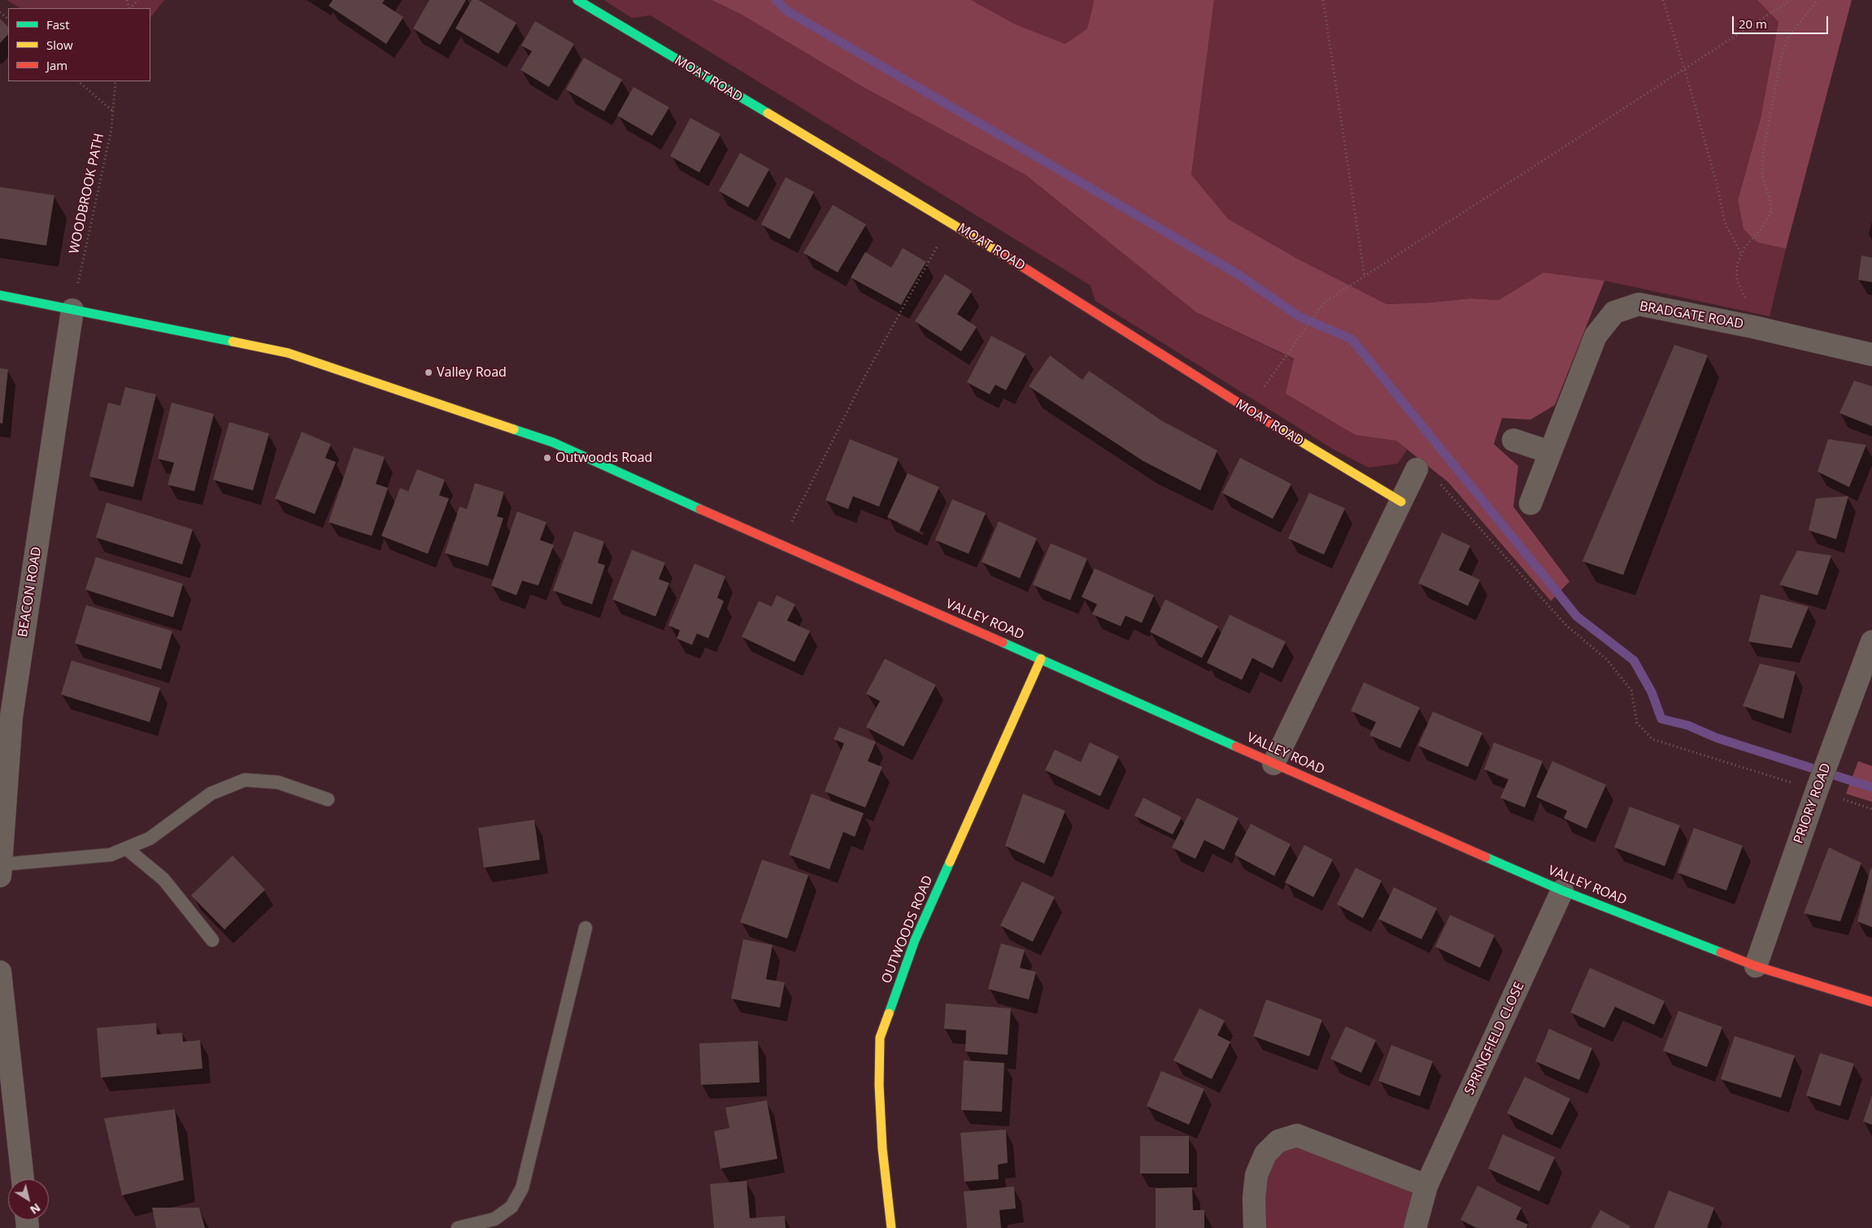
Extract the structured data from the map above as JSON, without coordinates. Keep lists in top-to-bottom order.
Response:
{
  "streets": {
    "street": [
      "MOAT ROAD",
      "BRADGATE ROAD",
      "BEACON ROAD",
      "VALLEY ROAD",
      "PRIORY ROAD",
      "OUTWOODS ROAD",
      "SPRINGFIELD CLOSE"
    ],
    "path": ["WOODBROOK PATH"]
  },
  "crossings": [
    ["WOODBROOK PATH", "BEACON ROAD"],
    ["WOODBROOK PATH", "VALLEY ROAD"],
    ["BEACON ROAD", "VALLEY ROAD"],
    ["VALLEY ROAD", "PRIORY ROAD"],
    ["VALLEY ROAD", "OUTWOODS ROAD"],
    ["VALLEY ROAD", "SPRINGFIELD CLOSE"]
  ],
  "places": ["Valley Road", "Outwoods Road"],
  "legend": ["Fast", "Slow", "Jam"],
  "scale_bar": "20 m",
  "north": "bottom right"
}
